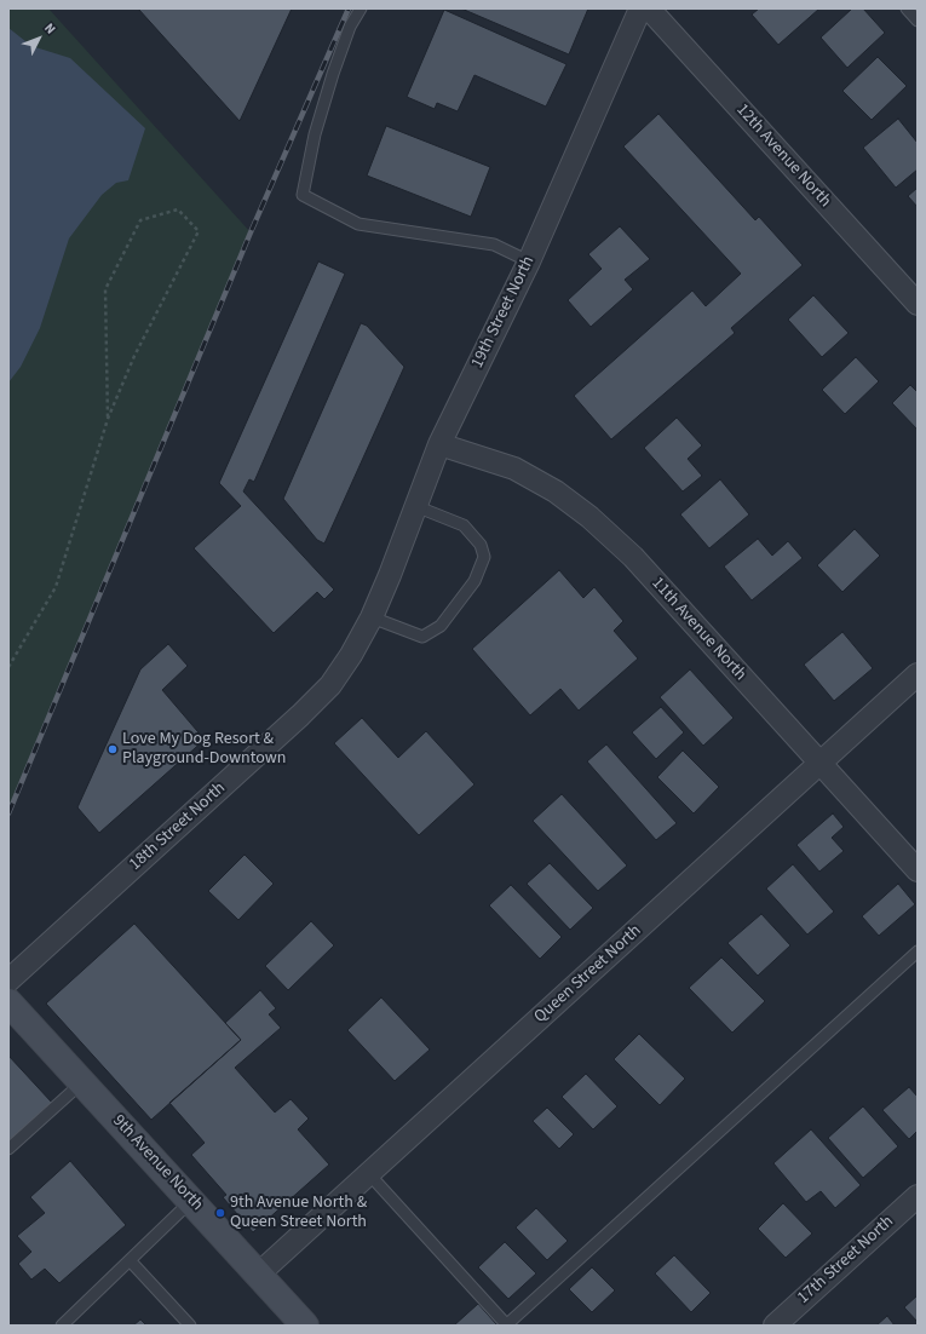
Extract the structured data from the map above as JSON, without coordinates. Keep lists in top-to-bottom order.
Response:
{
  "streets": {
    "street": [
      "12th Avenue North",
      "19th Street North",
      "11th Avenue North",
      "18th Street North",
      "Queen Street North",
      "9th Avenue North",
      "17th Street North"
    ]
  },
  "crossings": [
    ["19th Street North", "11th Avenue North"],
    ["19th Street North", "18th Street North"],
    ["11th Avenue North", "Queen Street North"],
    ["Queen Street North", "9th Avenue North"]
  ],
  "places": ["Love My Dog Resort & Playground-Downtown", "9th Avenue North & Queen Street North"],
  "north": "top right"
}
